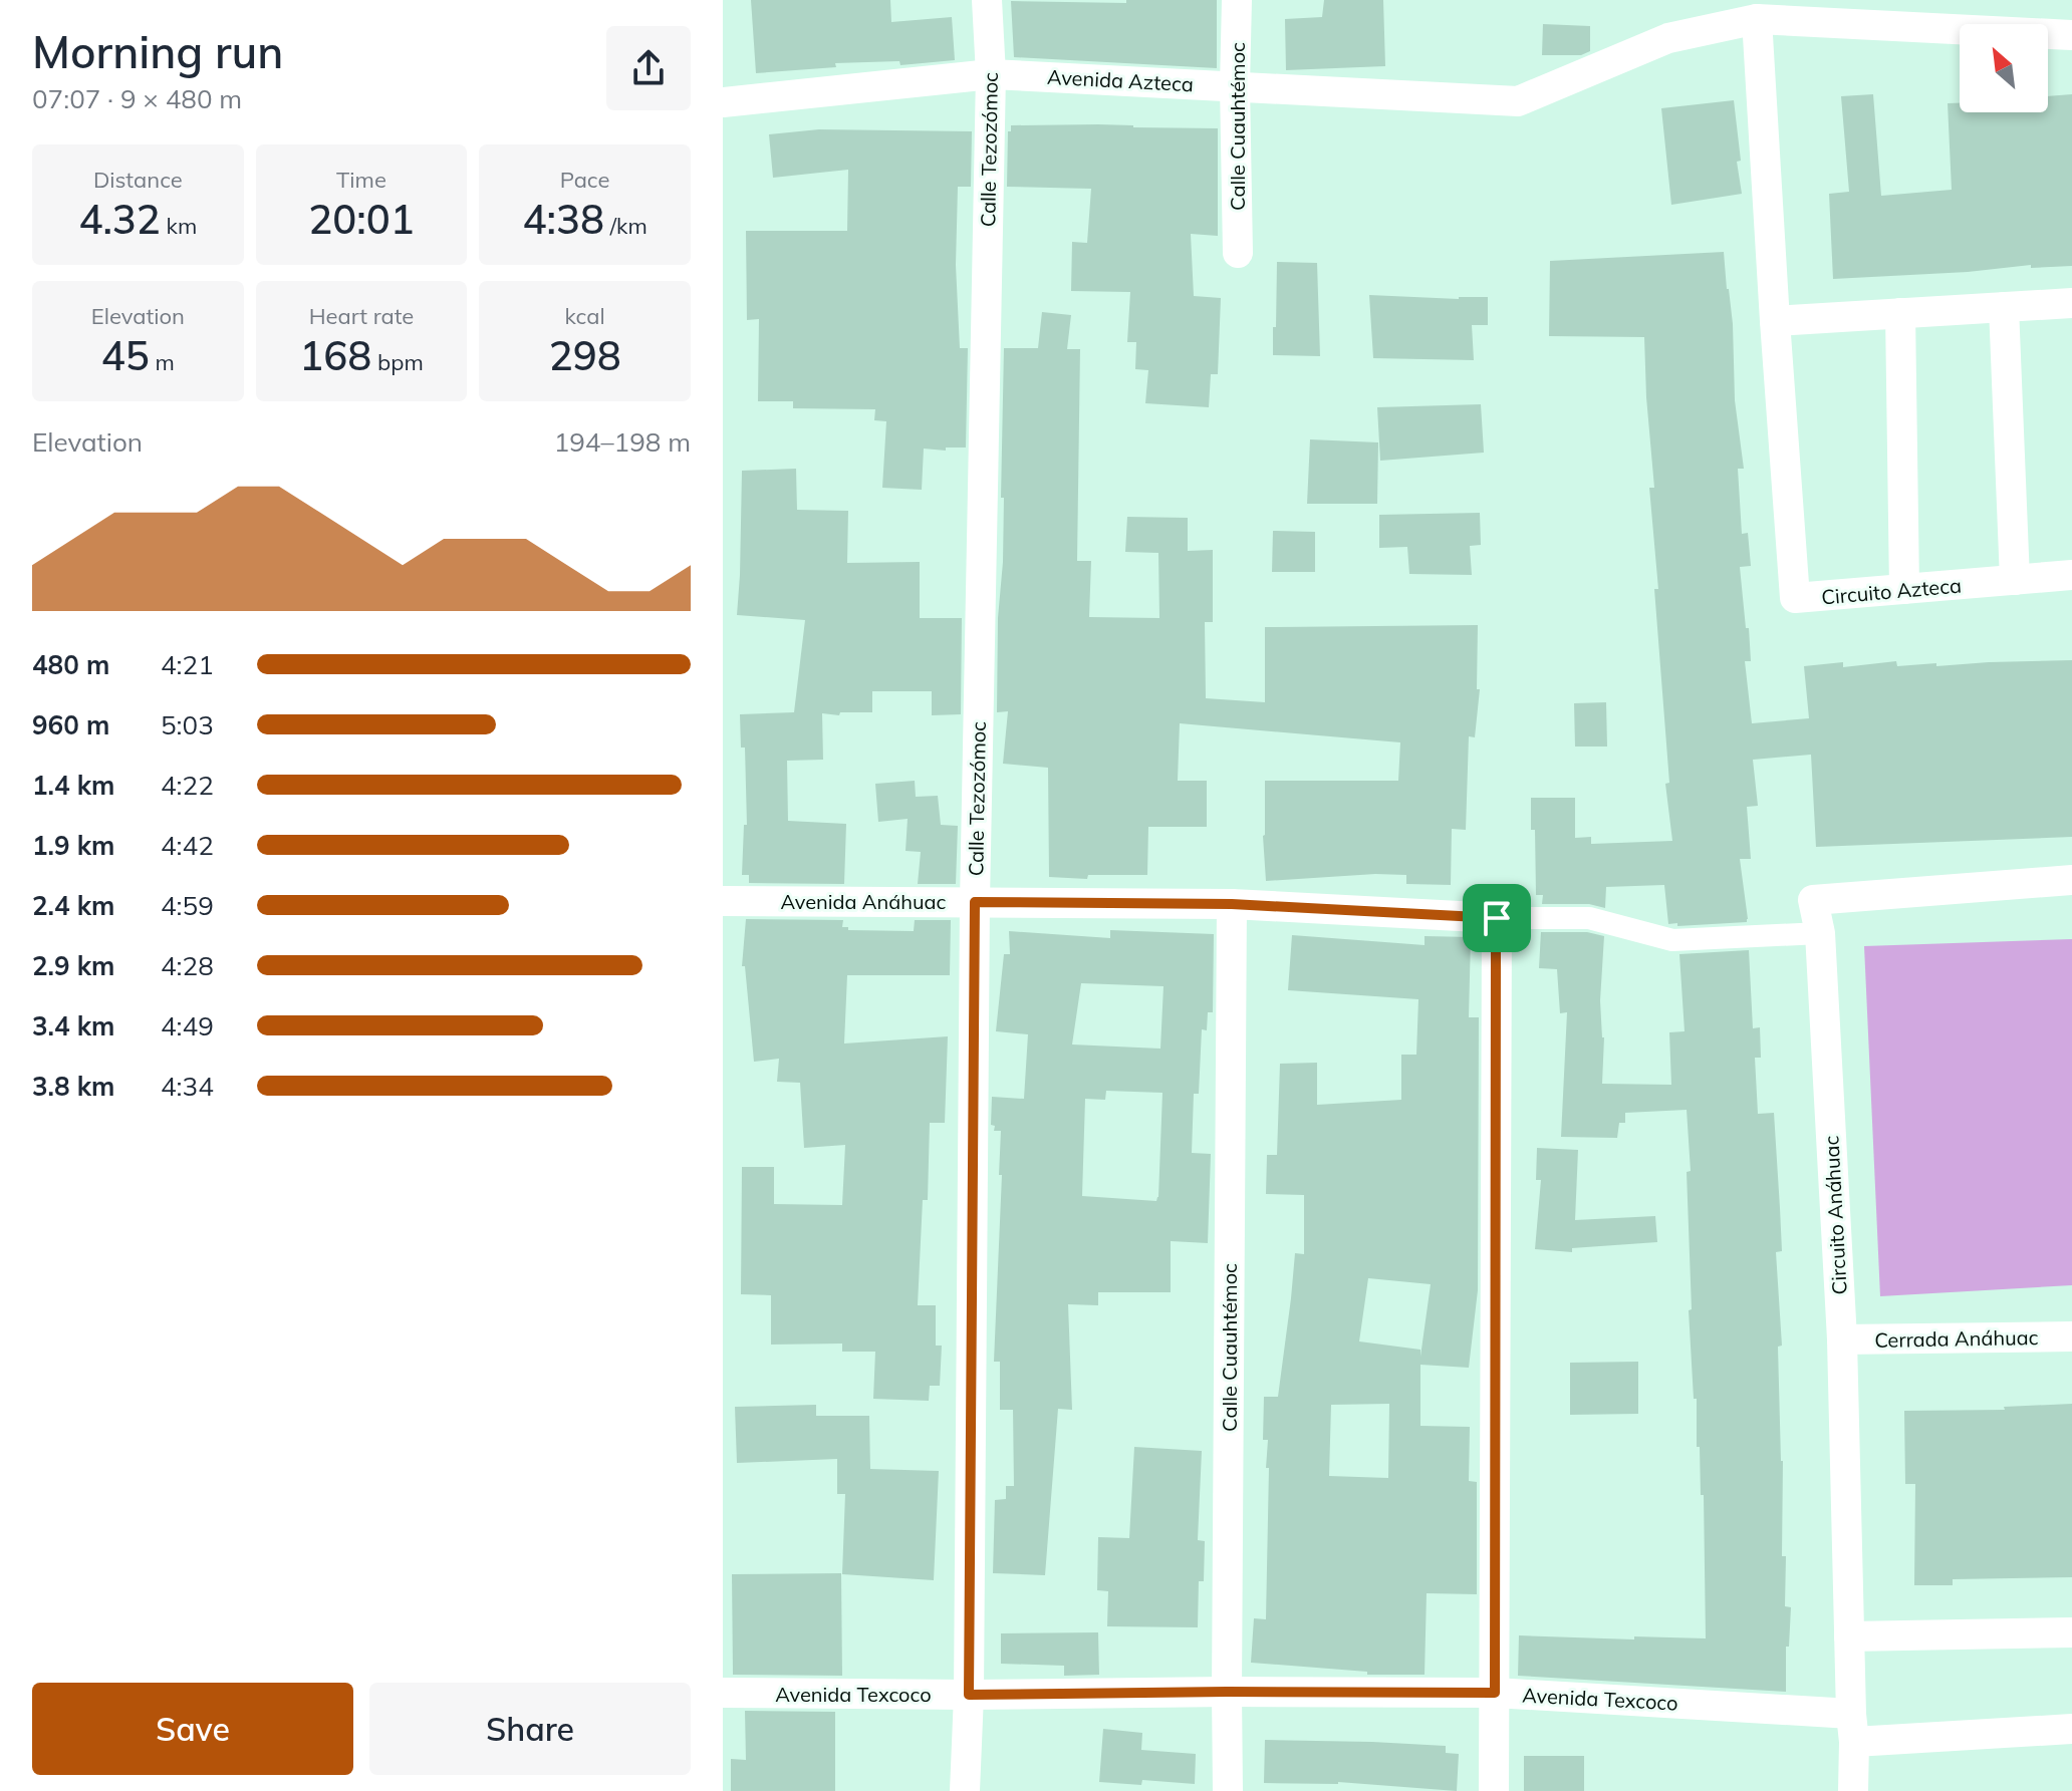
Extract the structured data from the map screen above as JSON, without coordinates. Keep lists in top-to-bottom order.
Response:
{
  "streets": {
    "street": [
      "Avenida Azteca",
      "Calle Cuauhtémoc",
      "Calle Tezozómoc",
      "Circuito Azteca",
      "Avenida Anáhuac",
      "Circuito Anáhuac",
      "Cerrada Anáhuac",
      "Avenida Texcoco"
    ]
  },
  "crossings": [
    ["Avenida Azteca", "Calle Cuauhtémoc"],
    ["Avenida Azteca", "Calle Tezozómoc"],
    ["Avenida Azteca", "Circuito Azteca"],
    ["Calle Cuauhtémoc", "Avenida Anáhuac"],
    ["Calle Cuauhtémoc", "Avenida Texcoco"],
    ["Calle Tezozómoc", "Avenida Anáhuac"],
    ["Calle Tezozómoc", "Avenida Texcoco"],
    ["Avenida Anáhuac", "Circuito Anáhuac"],
    ["Circuito Anáhuac", "Cerrada Anáhuac"],
    ["Circuito Anáhuac", "Avenida Texcoco"]
  ],
  "north": "top left",
  "page": {
    "heading": ["Morning run", "07:07 · 9 × 480 m"],
    "stats": [
      ["Distance", "4.32 km"],
      ["Time", "20:01"],
      ["Pace", "4:38 /km"],
      ["Elevation", "45 m"],
      ["Heart rate", "168 bpm"],
      ["kcal", "298"]
    ],
    "chart": ["Elevation", "194–198 m"],
    "list": [
      {
        "name": "480 m",
        "note": "4:21"
      },
      {
        "name": "960 m",
        "note": "5:03"
      },
      {
        "name": "1.4 km",
        "note": "4:22"
      },
      {
        "name": "1.9 km",
        "note": "4:42"
      },
      {
        "name": "2.4 km",
        "note": "4:59"
      },
      {
        "name": "2.9 km",
        "note": "4:28"
      },
      {
        "name": "3.4 km",
        "note": "4:49"
      },
      {
        "name": "3.8 km",
        "note": "4:34"
      }
    ],
    "buttons": ["Save", "Share"]
  }
}
